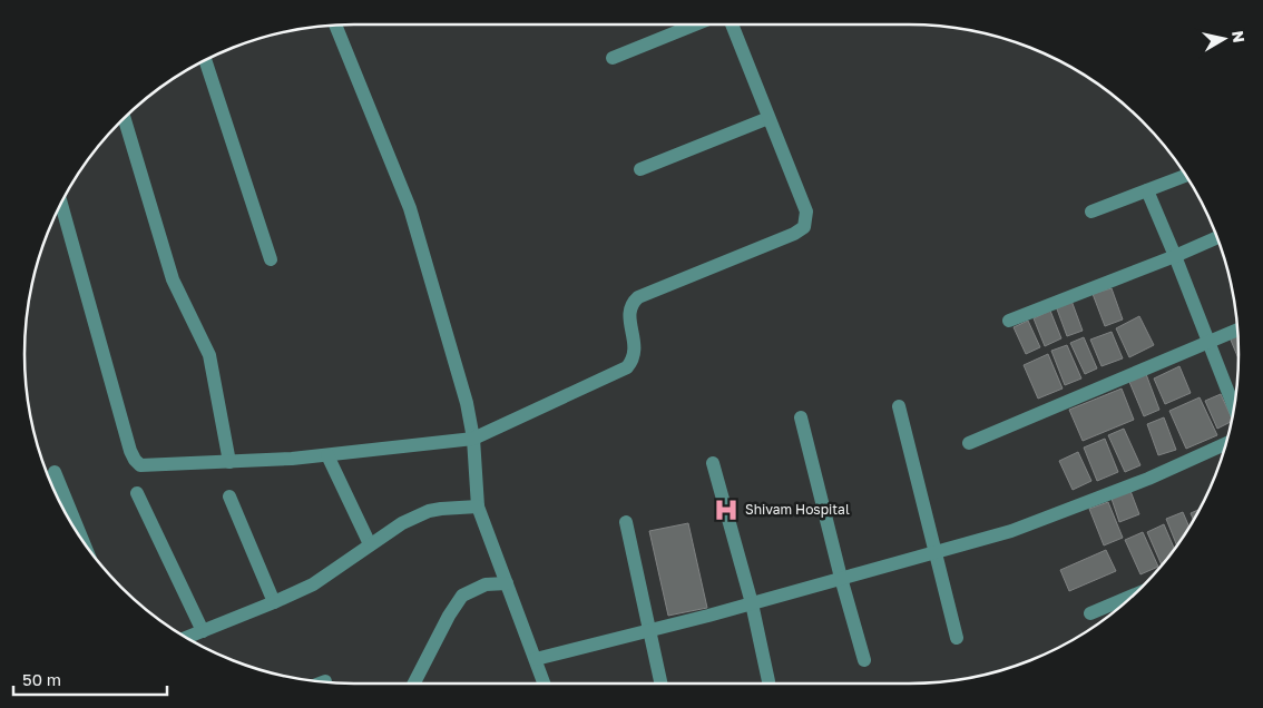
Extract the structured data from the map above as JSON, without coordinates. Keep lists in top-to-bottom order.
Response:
{
  "places": {
    "hospital": ["Shivam Hospital"]
  },
  "scale_bar": "50 m",
  "north": "right"
}
